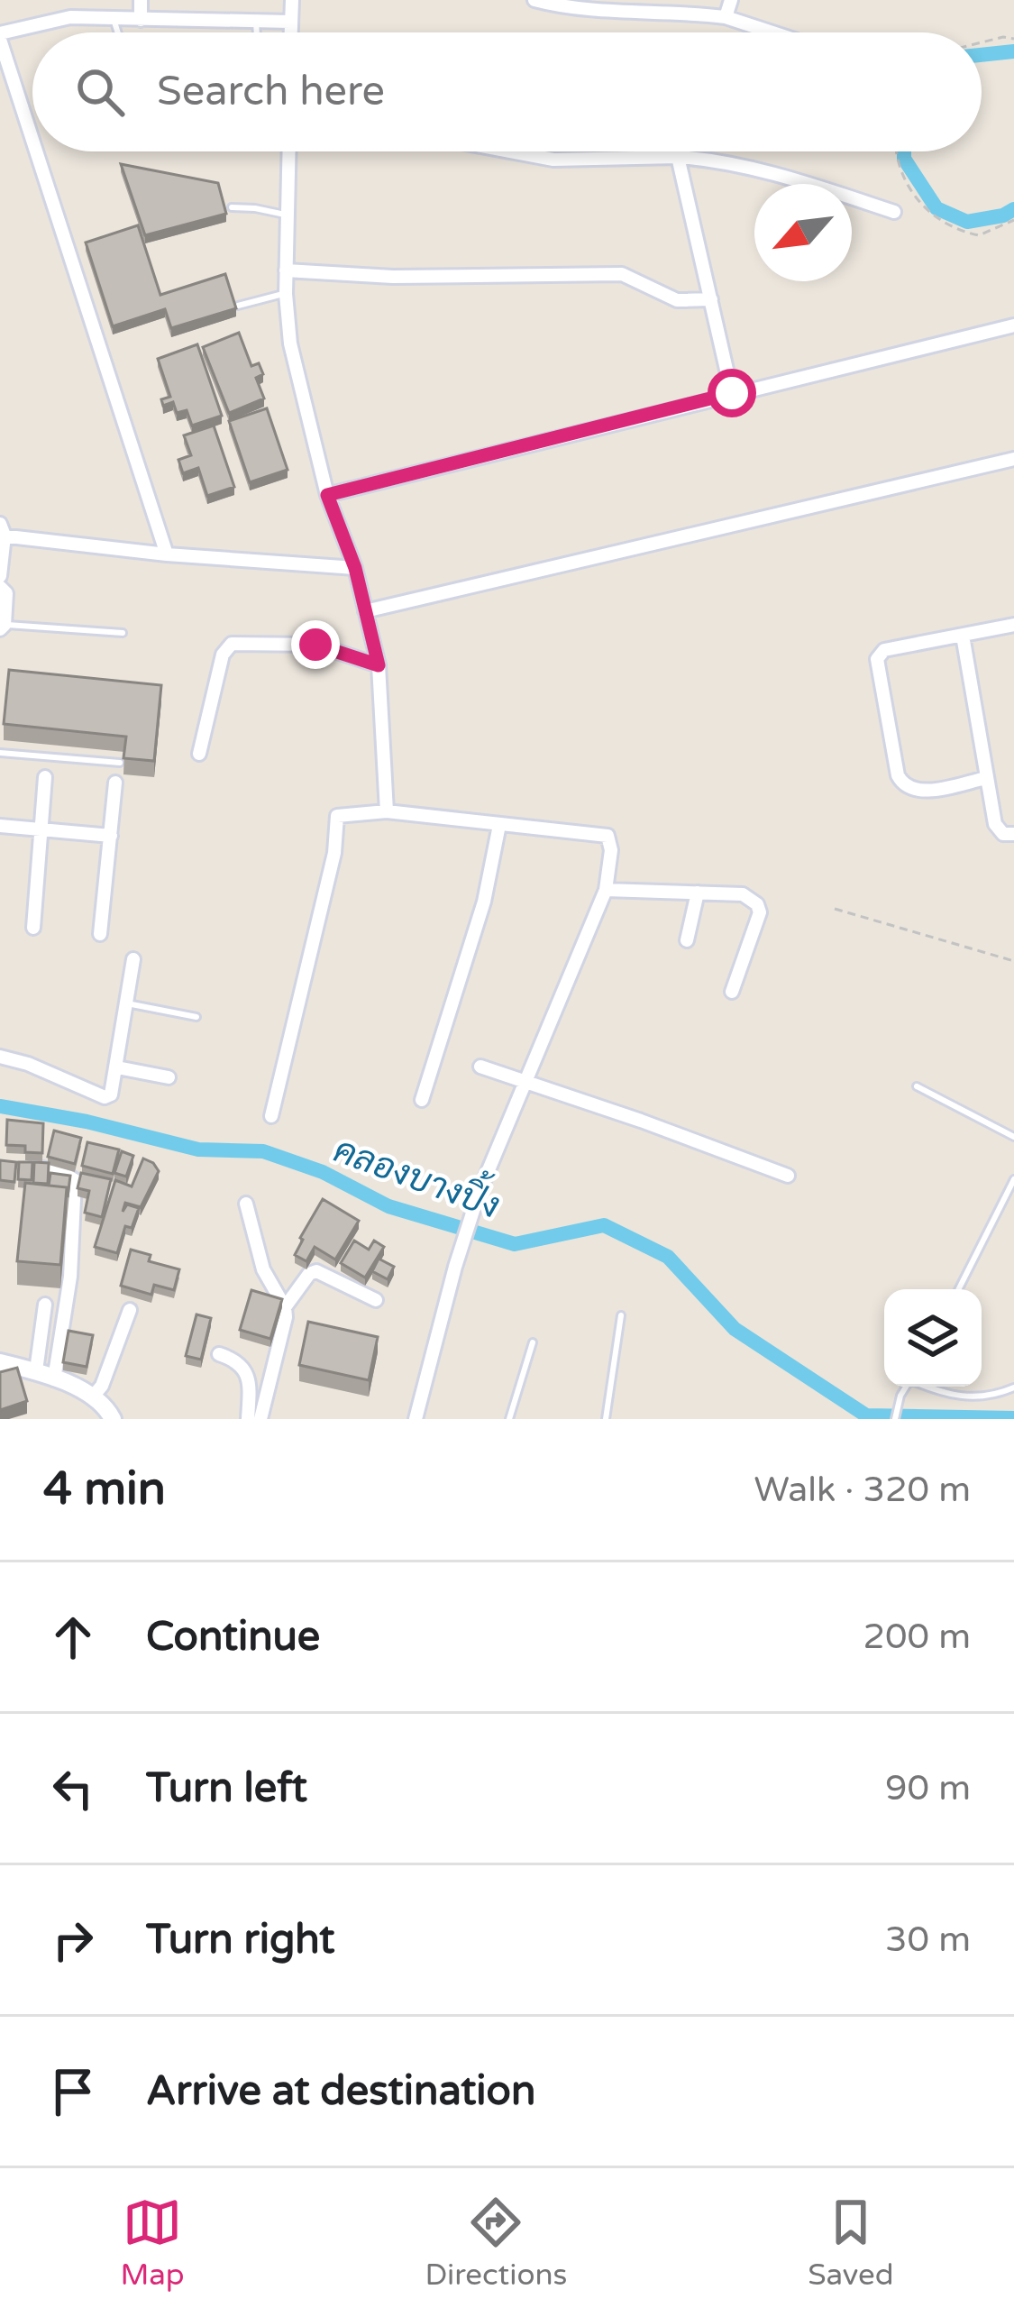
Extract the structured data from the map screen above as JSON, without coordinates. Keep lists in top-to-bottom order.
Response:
{
  "water": ["คลองบางปิ้ง"],
  "north": "bottom left",
  "page": {
    "search": "Search here",
    "heading": ["4 min", "Walk · 320 m"],
    "list": [
      ["Continue", "200 m"],
      ["Turn left", "90 m"],
      ["Turn right", "30 m"],
      "Arrive at destination"
    ],
    "nav": ["Map", "Directions", "Saved"]
  }
}
